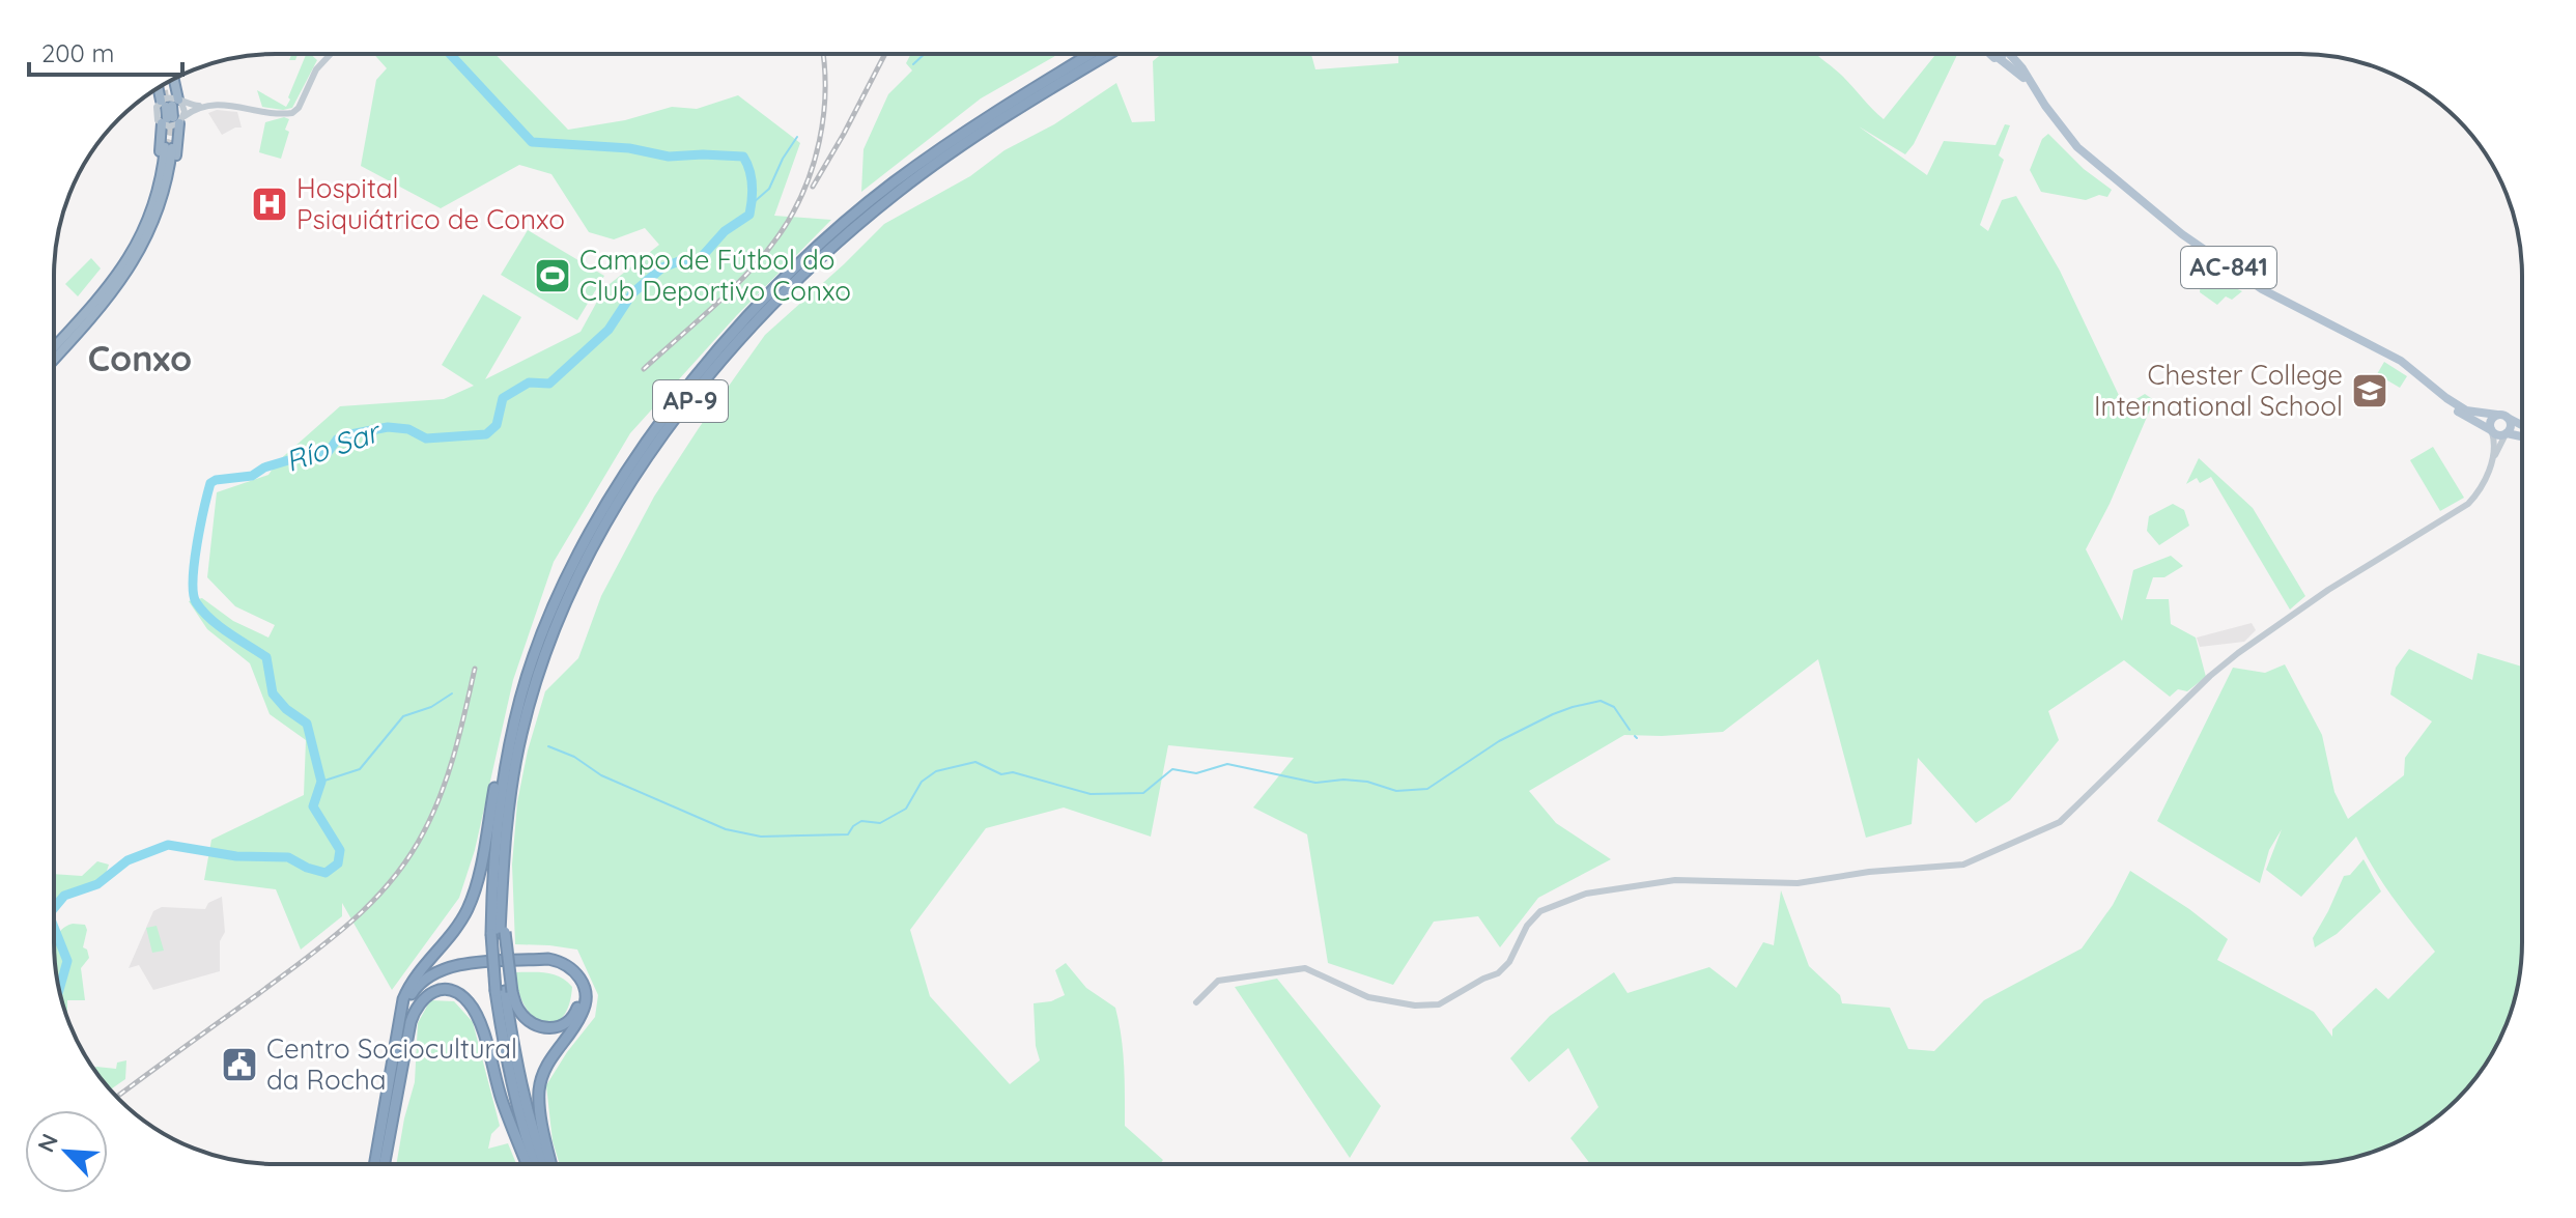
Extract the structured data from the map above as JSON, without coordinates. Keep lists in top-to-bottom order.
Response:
{
  "streets": {
    "highway": ["AP-9"],
    "main road": ["AC-841"]
  },
  "districts": ["Conxo"],
  "water": ["Río Sar"],
  "places": {
    "hospital": ["Hospital Psiquiátrico de Conxo"],
    "sports": ["Campo de Fútbol do Club Deportivo Conxo"],
    "school or university": ["Chester College International School"],
    "public building": ["Centro Sociocultural da Rocha"]
  },
  "scale_bar": "200 m",
  "north": "top left"
}
